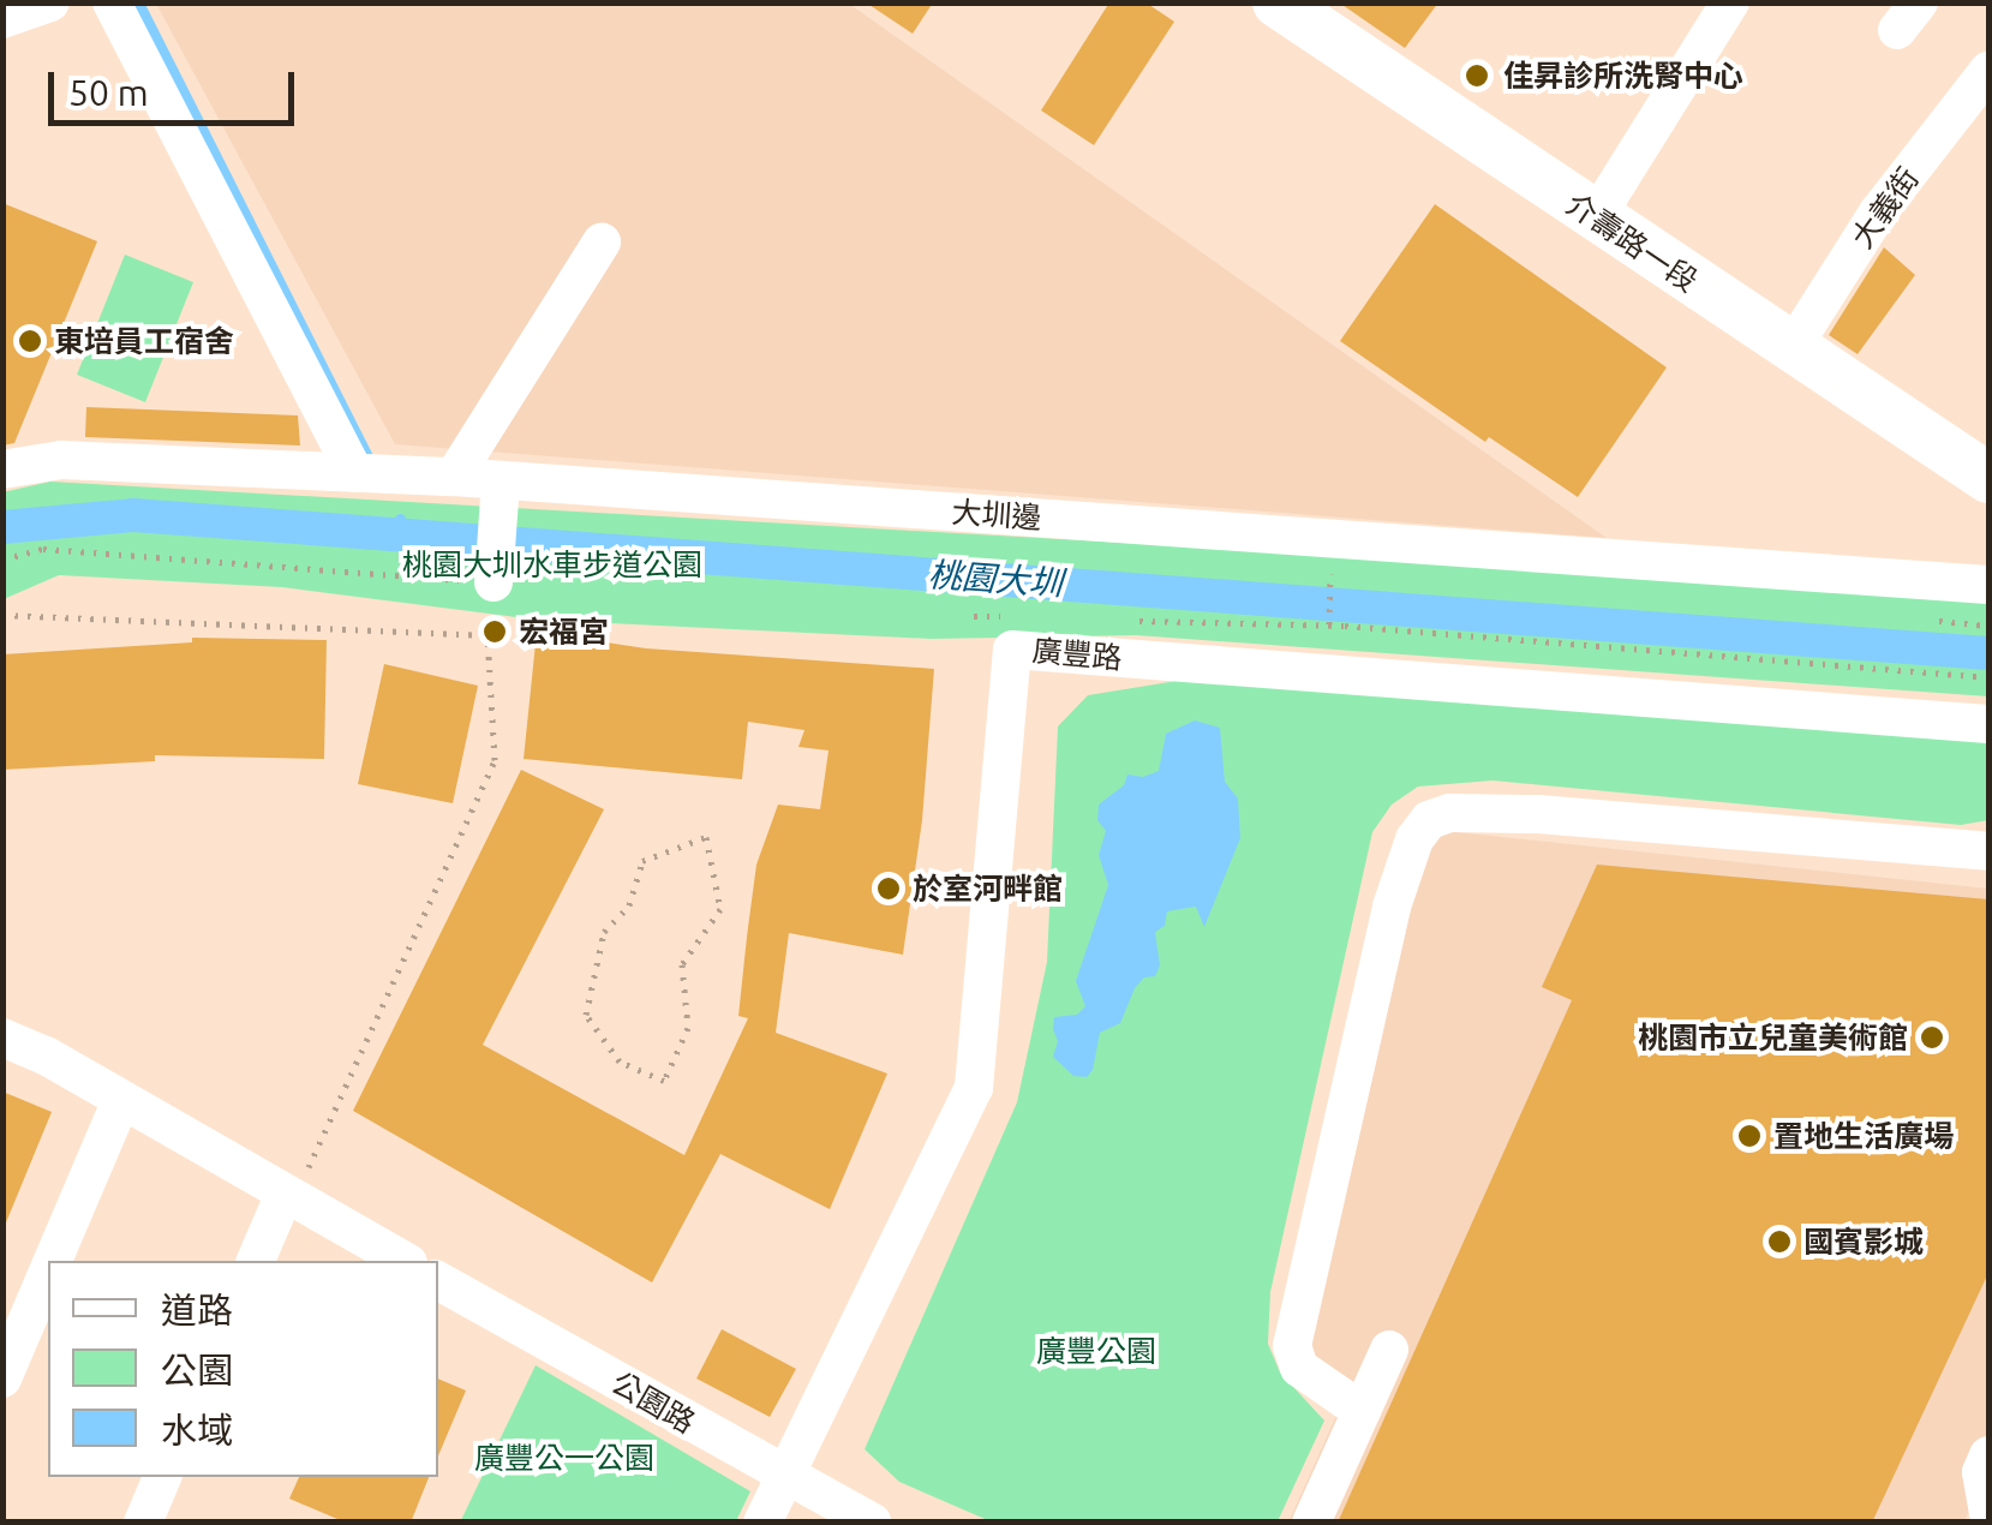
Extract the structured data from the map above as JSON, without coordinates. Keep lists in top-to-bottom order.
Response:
{
  "streets": {
    "main road": ["介壽路一段"],
    "street": [
      "大義街",
      "大圳邊",
      "廣豐路",
      "公園路"
    ]
  },
  "crossings": [
    ["大義街", "介壽路一段"],
    ["廣豐路", "公園路"]
  ],
  "water": ["桃園大圳"],
  "parks": ["桃園大圳水車步道公園", "廣豐公園", "廣豐公一公園"],
  "places": [
    "佳昇診所洗腎中心",
    "東培員工宿舍",
    "宏福宮",
    "於室河畔館",
    "桃園市立兒童美術館",
    "置地生活廣場",
    "國賓影城"
  ],
  "legend": ["道路", "公園", "水域"],
  "scale_bar": "50 m"
}
